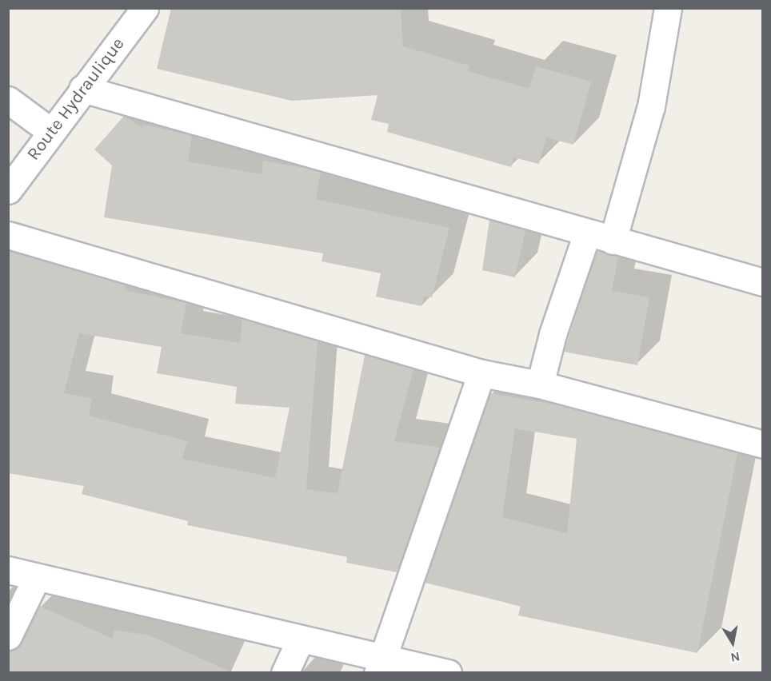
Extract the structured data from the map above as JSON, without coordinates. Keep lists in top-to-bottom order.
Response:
{
  "streets": {
    "street": ["Route Hydraulique"]
  },
  "north": "bottom"
}
